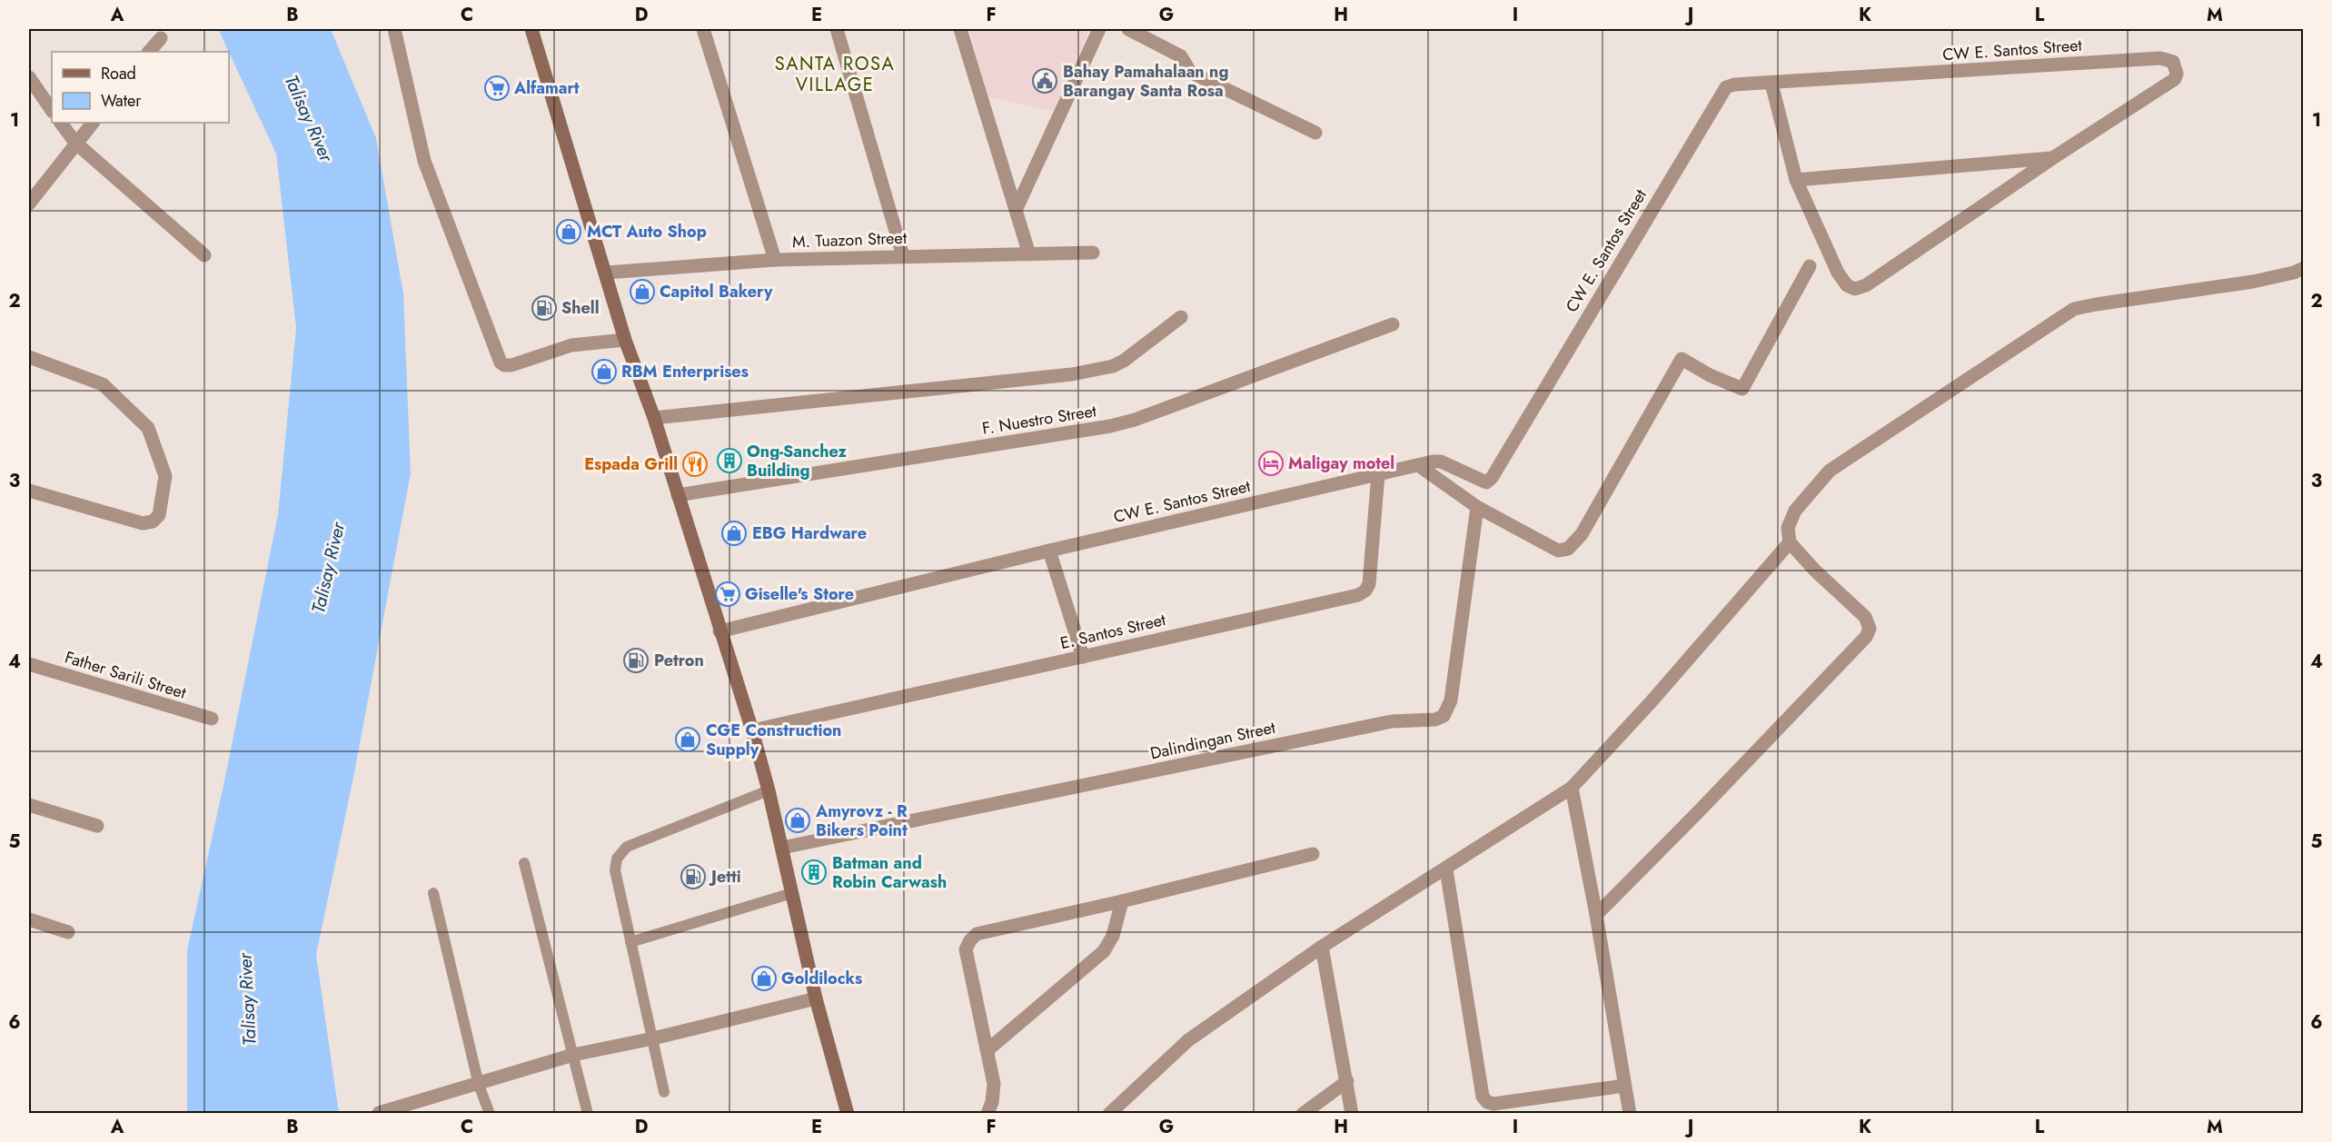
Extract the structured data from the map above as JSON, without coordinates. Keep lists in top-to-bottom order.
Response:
{
  "streets": {
    "street": [
      "CW E. Santos Street",
      "M. Tuazon Street",
      "F. Nuestro Street",
      "E. Santos Street",
      "Father Sarili Street",
      "Dalindingan Street"
    ]
  },
  "crossings": [
    ["CW E. Santos Street", "E. Santos Street"]
  ],
  "districts": ["SANTA ROSA VILLAGE"],
  "water": ["Talisay River"],
  "places": {
    "public building": ["Bahay Pamahalaan ng Barangay Santa Rosa"],
    "supermarket": ["Alfamart", "Giselle's Store"],
    "shop": [
      "MCT Auto Shop",
      "Capitol Bakery",
      "RBM Enterprises",
      "EBG Hardware",
      "CGE Construction Supply",
      "Amyrovz - R Bikers Point",
      "Goldilocks"
    ],
    "fuel station": ["Shell", "Petron", "Jetti"],
    "building": ["Ong-Sanchez Building", "Batman and Robin Carwash"],
    "hotel": ["Maligay motel"],
    "restaurant": ["Espada Grill"]
  },
  "legend": ["Road", "Water"],
  "grid": {
    "columns": [
      "A",
      "B",
      "C",
      "D",
      "E",
      "F",
      "G",
      "H",
      "I",
      "J",
      "K",
      "L",
      "M"
    ],
    "rows": [
      "1",
      "2",
      "3",
      "4",
      "5",
      "6"
    ]
  }
}
